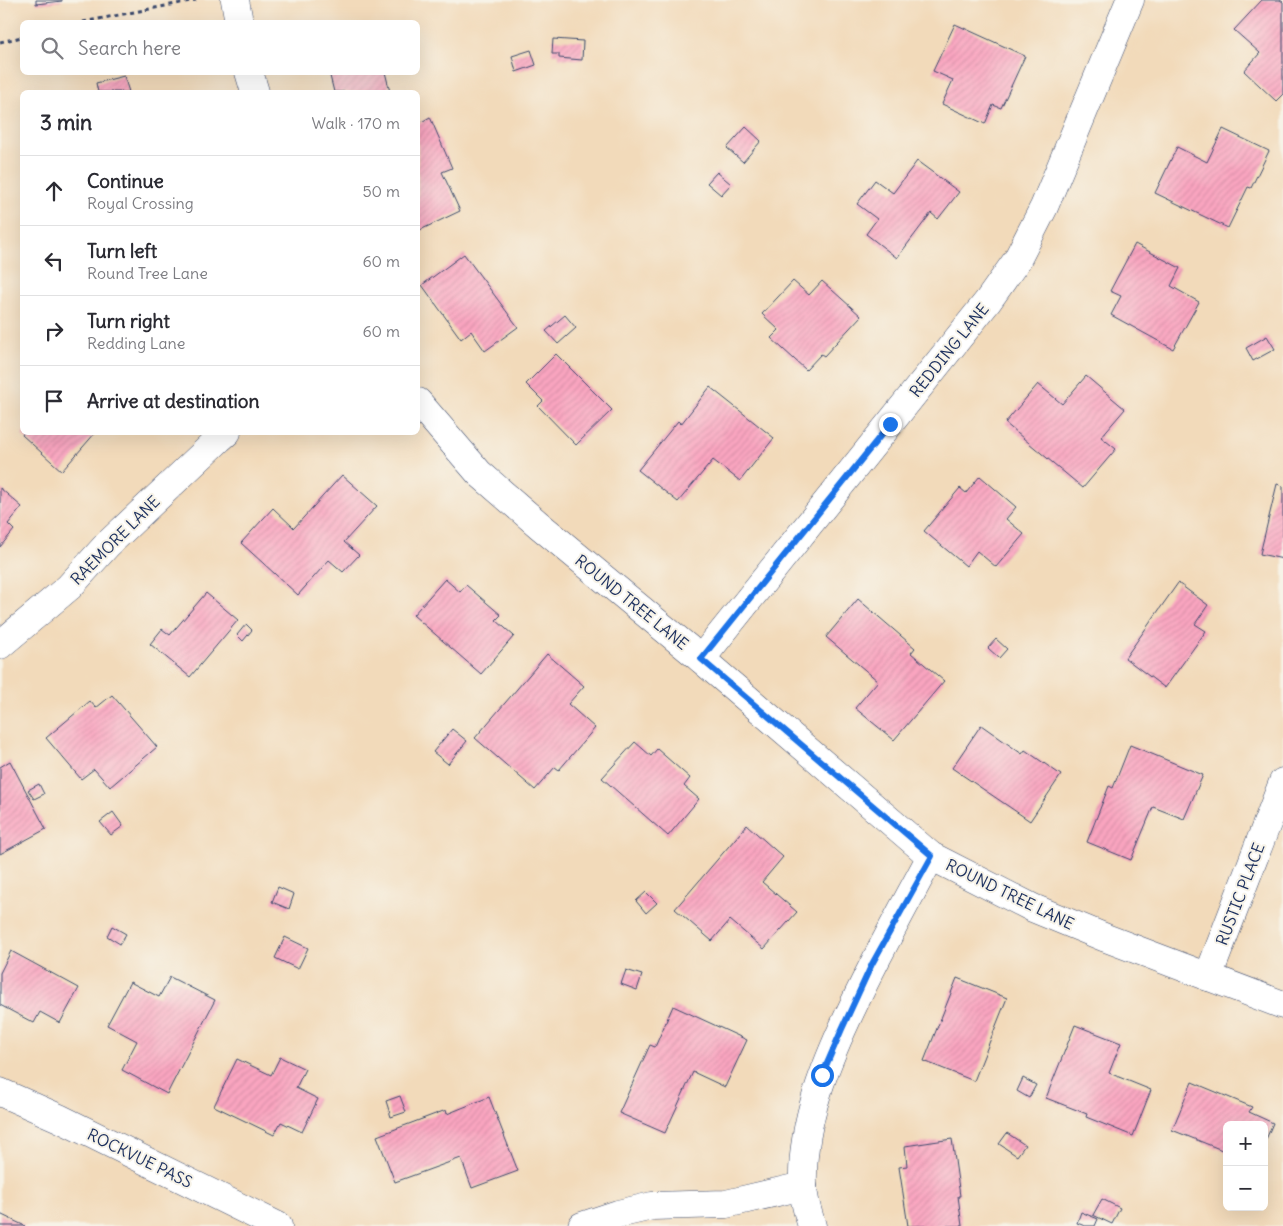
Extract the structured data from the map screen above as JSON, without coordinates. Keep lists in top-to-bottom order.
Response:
{
  "streets": {
    "street": [
      "REDDING LANE",
      "RAEMORE LANE",
      "ROUND TREE LANE",
      "RUSTIC PLACE",
      "ROCKVUE PASS"
    ]
  },
  "crossings": [
    ["REDDING LANE", "ROUND TREE LANE"],
    ["ROUND TREE LANE", "RUSTIC PLACE"]
  ],
  "page": {
    "search": "Search here",
    "heading": ["3 min", "Walk · 170 m"],
    "list": [
      ["Continue", "Royal Crossing", "50 m"],
      ["Turn left", "Round Tree Lane", "60 m"],
      ["Turn right", "Redding Lane", "60 m"],
      "Arrive at destination"
    ],
    "map_buttons": ["+", "−"]
  }
}
